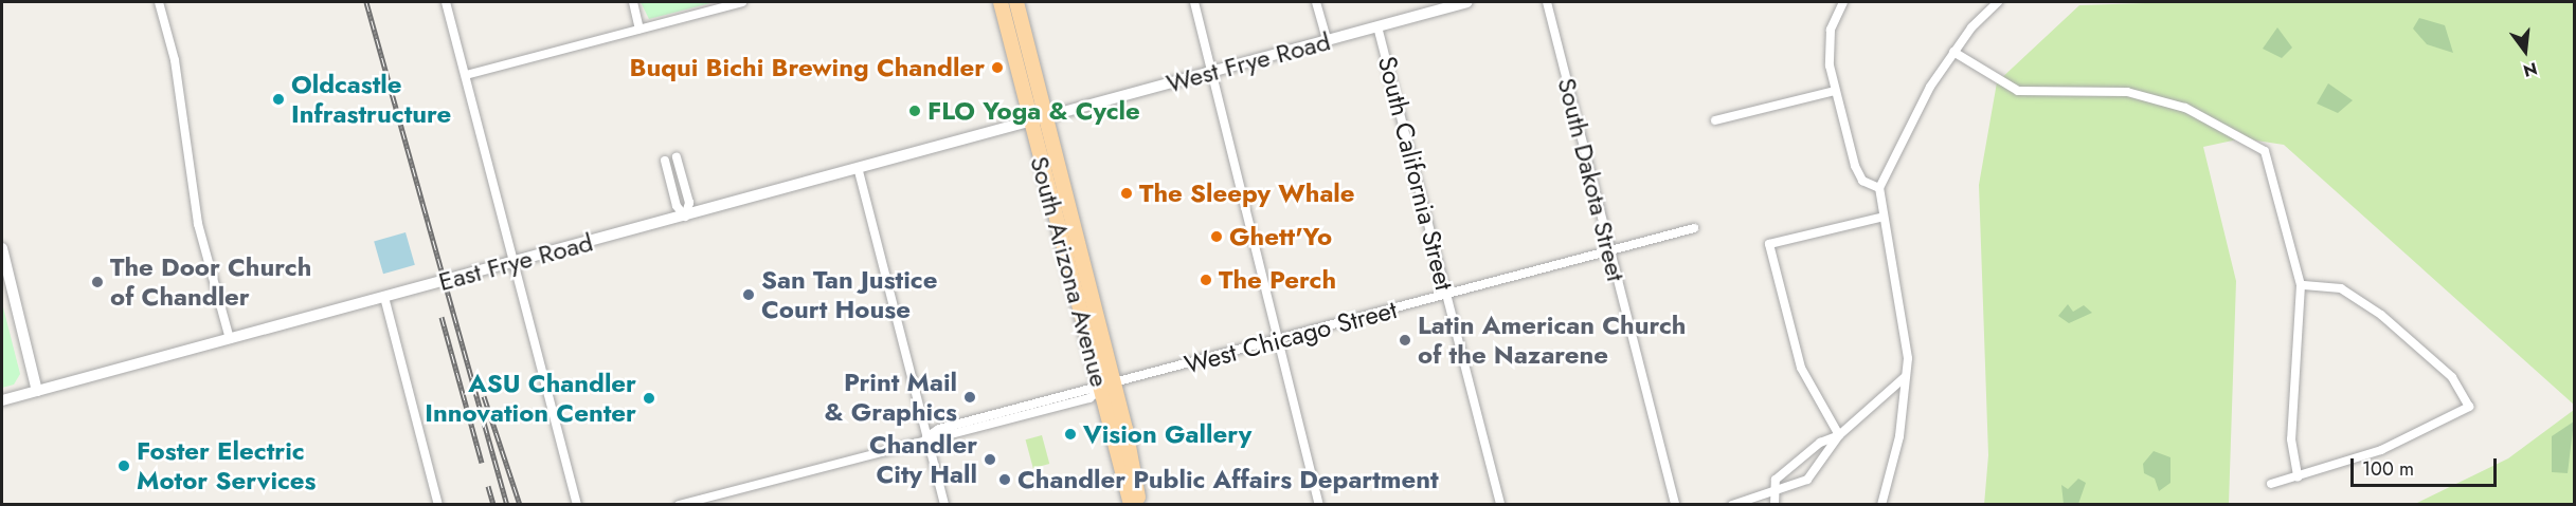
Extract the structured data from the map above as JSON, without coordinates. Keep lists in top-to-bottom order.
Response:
{
  "streets": {
    "main road": ["South Arizona Avenue"],
    "street": [
      "West Frye Road",
      "South California Street",
      "South Dakota Street",
      "East Frye Road",
      "West Chicago Street"
    ]
  },
  "crossings": [
    ["West Frye Road", "South California Street"],
    ["West Frye Road", "East Frye Road"],
    ["West Frye Road", "South Arizona Avenue"],
    ["South California Street", "West Chicago Street"],
    ["South Dakota Street", "West Chicago Street"],
    ["East Frye Road", "South Arizona Avenue"],
    ["South Arizona Avenue", "West Chicago Street"]
  ],
  "places": [
    "Buqui Bichi Brewing Chandler",
    "Oldcastle Infrastructure",
    "FLO Yoga & Cycle",
    "The Sleepy Whale",
    "Ghett'Yo",
    "The Perch",
    "The Door Church of Chandler",
    "San Tan Justice Court House",
    "Latin American Church of the Nazarene",
    "Print Mail & Graphics",
    "ASU Chandler Innovation Center",
    "Vision Gallery",
    "Chandler City Hall",
    "Foster Electric Motor Services",
    "Chandler Public Affairs Department"
  ],
  "scale_bar": "100 m",
  "north": "bottom"
}
